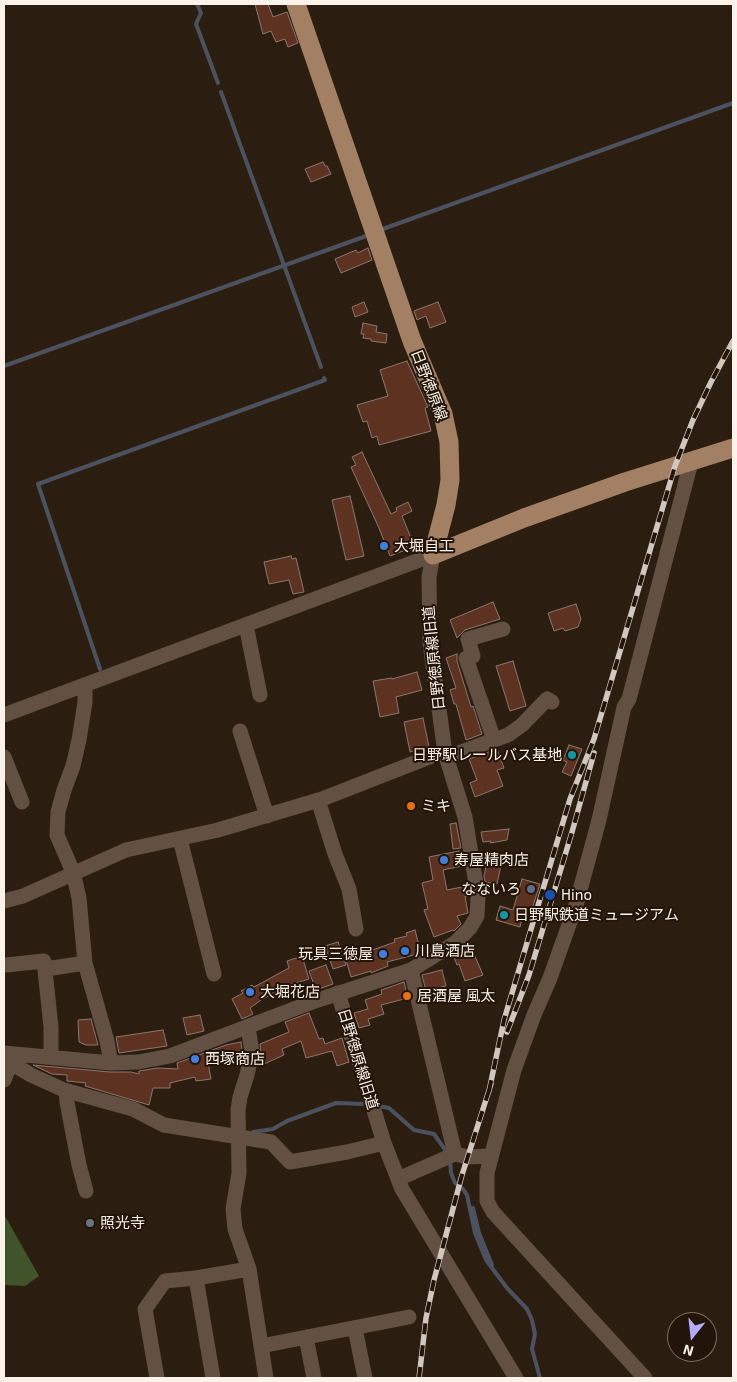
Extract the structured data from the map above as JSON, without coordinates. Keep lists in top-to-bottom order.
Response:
{
  "streets": {
    "main road": ["日野徳原線"],
    "street": ["日野徳原線旧道"]
  },
  "crossings": [
    ["日野徳原線", "日野徳原線旧道"]
  ],
  "places": [
    "大堀自工",
    "日野駅レールバス基地",
    "ミキ",
    "寿屋精肉店",
    "なないろ",
    "Hino",
    "日野駅鉄道ミュージアム",
    "川島酒店",
    "玩具三徳屋",
    "大堀花店",
    "居酒屋 風太",
    "西塚商店",
    "照光寺"
  ],
  "north": "bottom"
}
